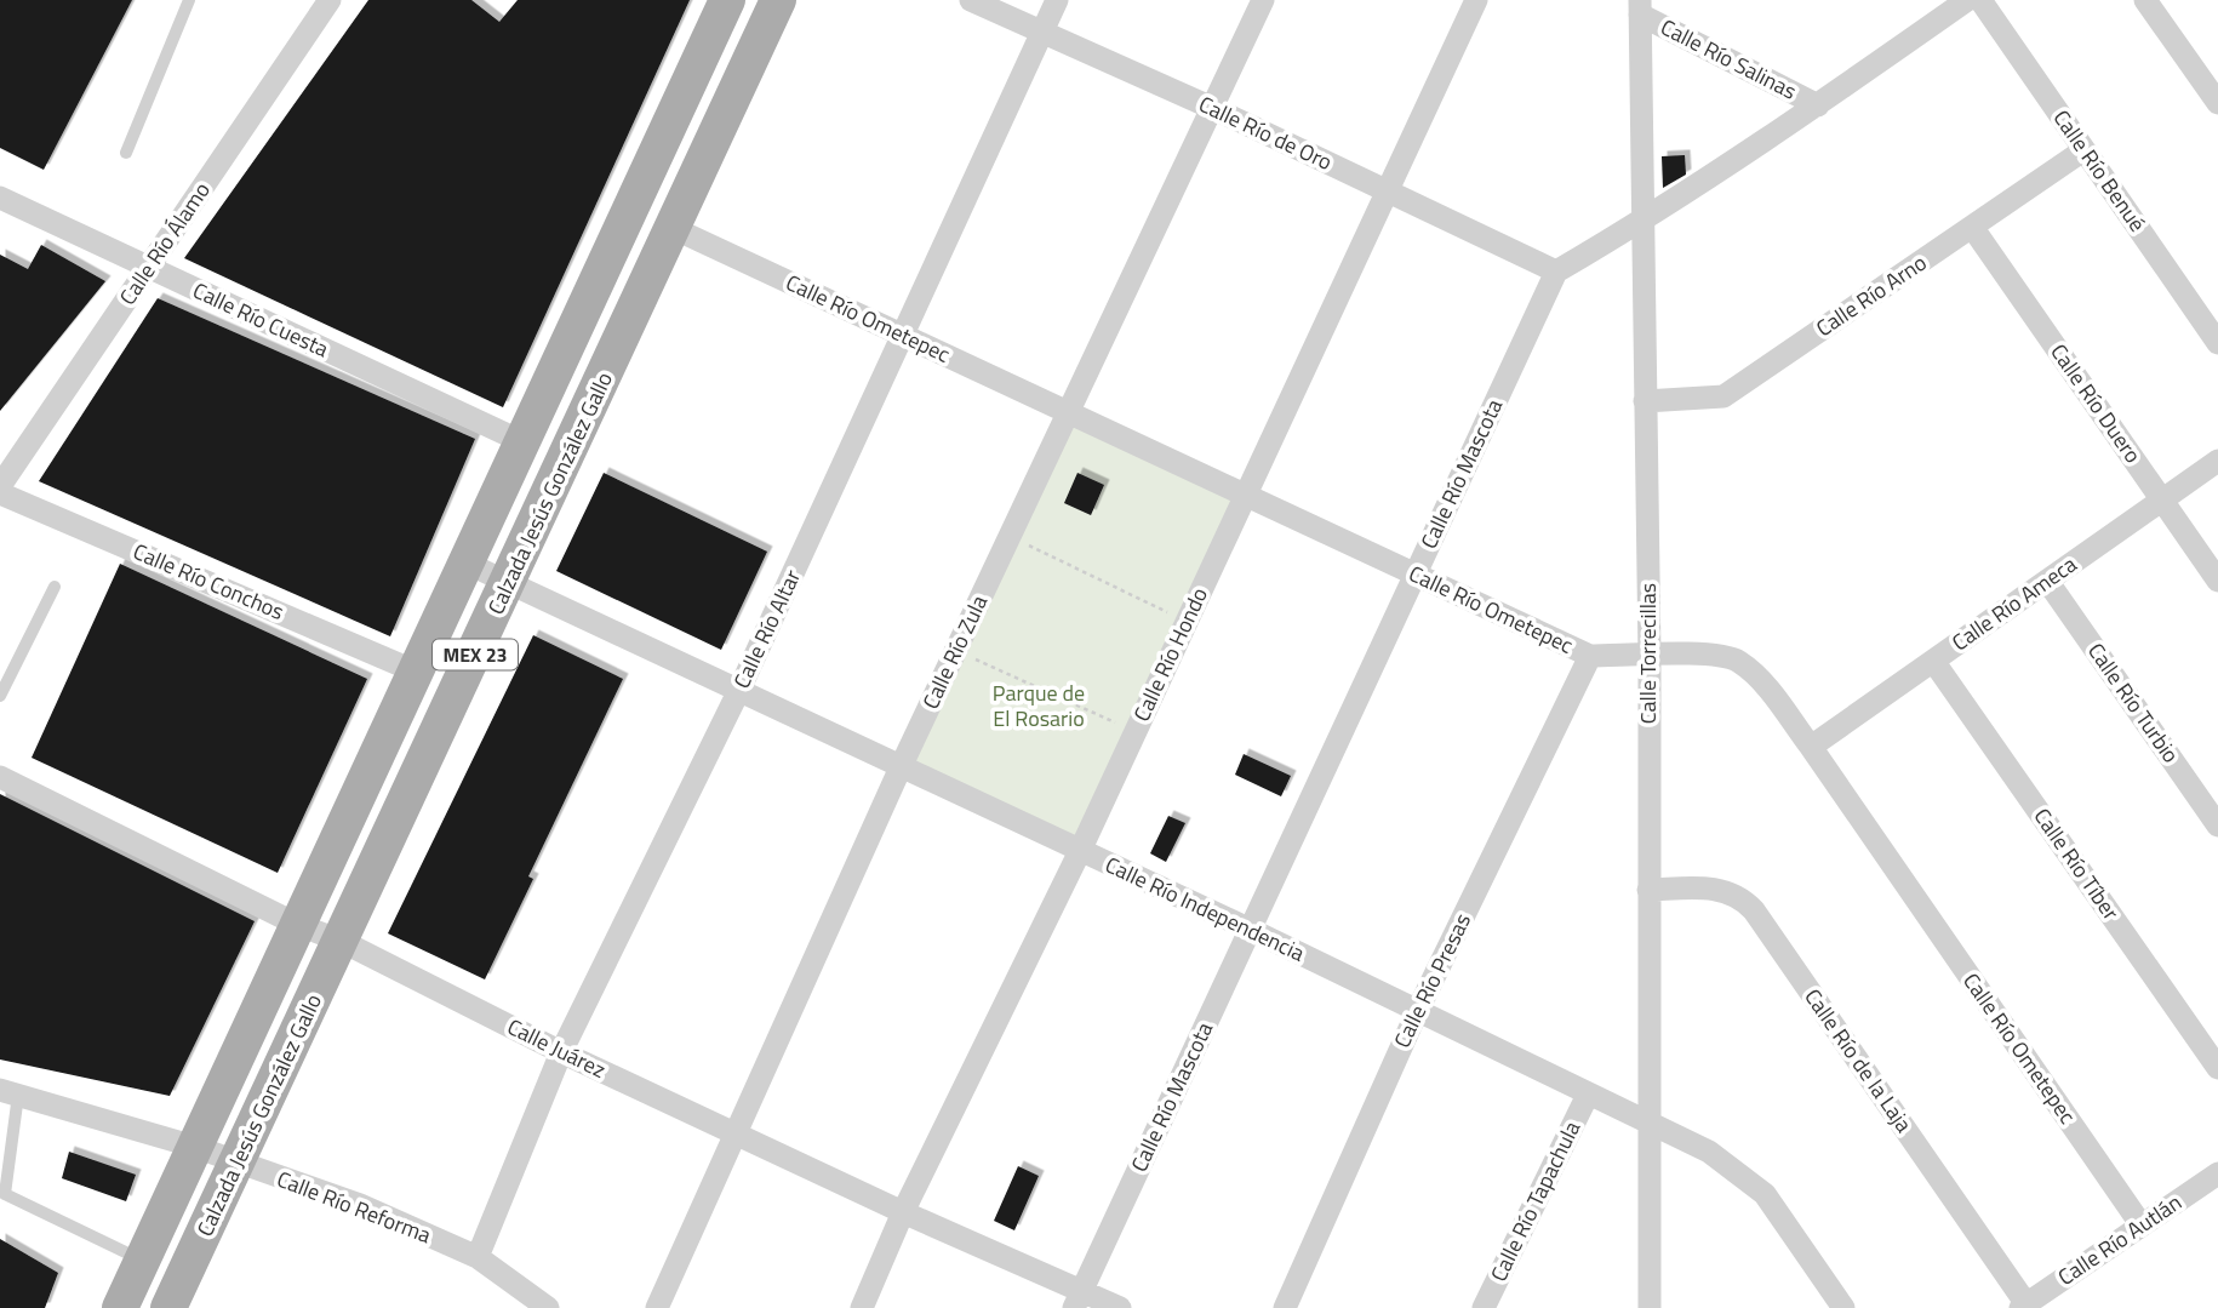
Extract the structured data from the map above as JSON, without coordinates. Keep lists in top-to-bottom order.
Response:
{
  "streets": {
    "main road": ["Calzada Jesús González Gallo", "MEX 23"],
    "street": [
      "Calle Río Salinas",
      "Calle Río de Oro",
      "Calle Río Benué",
      "Calle Río Álamo",
      "Calle Río Arno",
      "Calle Río Ometepec",
      "Calle Río Cuesta",
      "Calle Río Duero",
      "Calle Río Mascota",
      "Calle Río Conchos",
      "Calle Río Ameca",
      "Calle Río Altar",
      "Calle Río Zula",
      "Calle Torrecillas",
      "Calle Río Hondo",
      "Calle Río Turbio",
      "Calle Río Tíber",
      "Calle Río Independencia",
      "Calle Río Presas",
      "Calle Juárez",
      "Calle Río de la Laja",
      "Calle Río Tapachula",
      "Calle Río Reforma",
      "Calle Río Autlán"
    ]
  },
  "crossings": [
    ["Calle Río Salinas", "Calle Torrecillas"],
    ["Calle Río de Oro", "Calle Río Mascota"],
    ["Calle Río de Oro", "Calle Río Altar"],
    ["Calle Río de Oro", "Calle Río Zula"],
    ["Calle Río de Oro", "Calle Río Hondo"],
    ["Calle Río Benué", "Calle Río Arno"],
    ["Calle Río Álamo", "Calle Río Cuesta"],
    ["Calle Río Álamo", "Calle Río Conchos"],
    ["Calle Río Arno", "Calle Río Duero"],
    ["Calle Río Arno", "Calle Torrecillas"],
    ["Calle Río Ometepec", "Calle Río Mascota"],
    ["Calle Río Ometepec", "Calzada Jesús González Gallo"],
    ["Calle Río Ometepec", "Calle Río Ameca"],
    ["Calle Río Ometepec", "Calle Río Altar"],
    ["Calle Río Ometepec", "Calle Río Zula"],
    ["Calle Río Ometepec", "Calle Torrecillas"],
    ["Calle Río Ometepec", "Calle Río Hondo"],
    ["Calle Río Ometepec", "Calle Río Presas"],
    ["Calle Río Ometepec", "Calle Río Autlán"],
    ["Calle Río Cuesta", "Calzada Jesús González Gallo"],
    ["Calle Río Duero", "Calle Río Ameca"],
    ["Calle Río Mascota", "Calle Río Independencia"],
    ["Calle Río Mascota", "Calle Juárez"],
    ["Calzada Jesús González Gallo", "Calle Río Conchos"],
    ["Calzada Jesús González Gallo", "Calle Río Independencia"],
    ["Calzada Jesús González Gallo", "Calle Juárez"],
    ["Calzada Jesús González Gallo", "Calle Río Reforma"],
    ["Calle Río Ameca", "Calle Río Turbio"],
    ["Calle Río Ameca", "Calle Río Tíber"],
    ["Calle Río Altar", "Calle Río Independencia"],
    ["Calle Río Altar", "Calle Juárez"],
    ["Calle Río Altar", "Calle Río Reforma"],
    ["Calle Río Zula", "Calle Río Independencia"],
    ["Calle Río Zula", "Calle Juárez"],
    ["Calle Torrecillas", "Calle Río Independencia"],
    ["Calle Torrecillas", "Calle Río de la Laja"],
    ["Calle Río Hondo", "Calle Río Independencia"],
    ["Calle Río Hondo", "Calle Juárez"],
    ["Calle Río Independencia", "Calle Río Presas"],
    ["Calle Río Independencia", "Calle Río Tapachula"],
    ["Calle Río de la Laja", "Calle Río Autlán"]
  ],
  "parks": ["Parque de El Rosario"]
}
